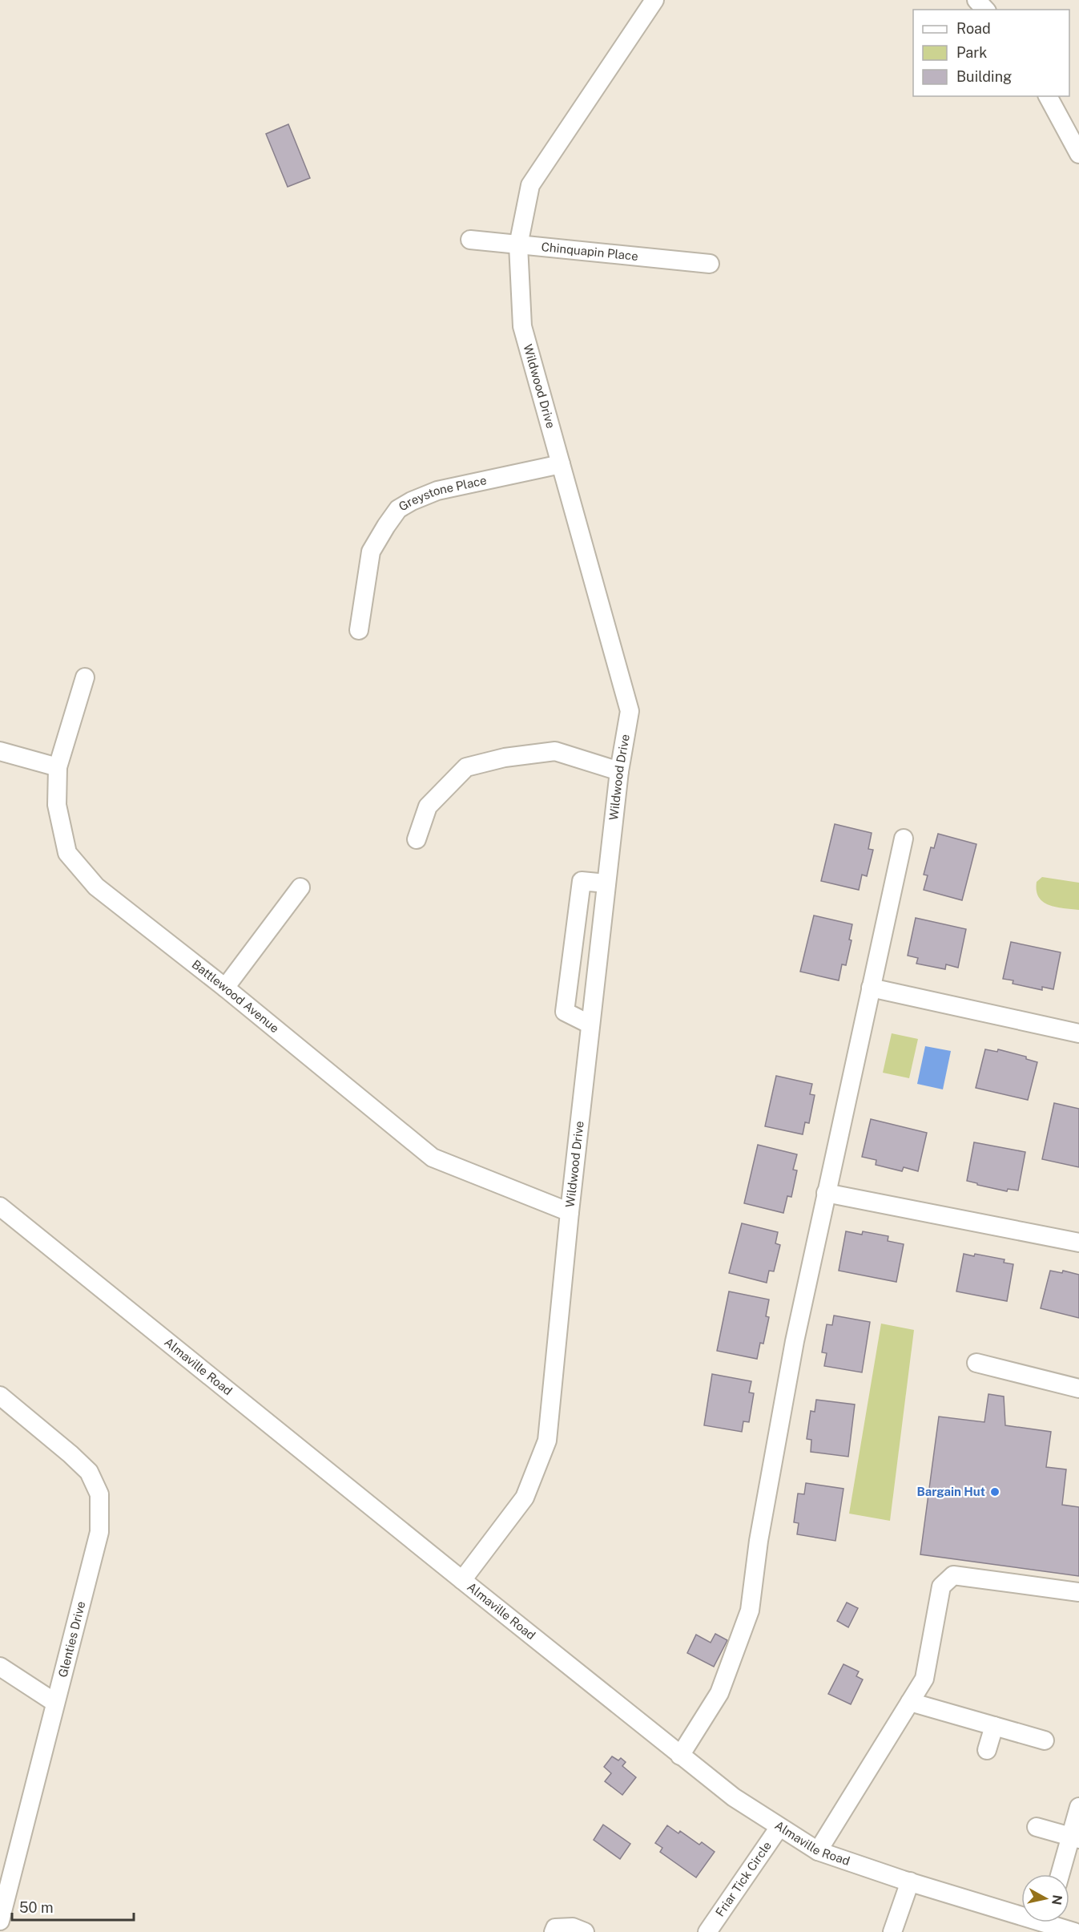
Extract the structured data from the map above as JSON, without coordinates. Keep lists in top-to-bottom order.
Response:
{
  "streets": {
    "street": [
      "Chinquapin Place",
      "Wildwood Drive",
      "Greystone Place",
      "Battlewood Avenue",
      "Almaville Road",
      "Glenties Drive",
      "Friar Tick Circle"
    ]
  },
  "crossings": [
    ["Chinquapin Place", "Wildwood Drive"],
    ["Wildwood Drive", "Greystone Place"],
    ["Wildwood Drive", "Battlewood Avenue"],
    ["Wildwood Drive", "Almaville Road"],
    ["Almaville Road", "Friar Tick Circle"]
  ],
  "places": ["Bargain Hut"],
  "legend": ["Road", "Park", "Building"],
  "scale_bar": "50 m",
  "north": "right"
}
